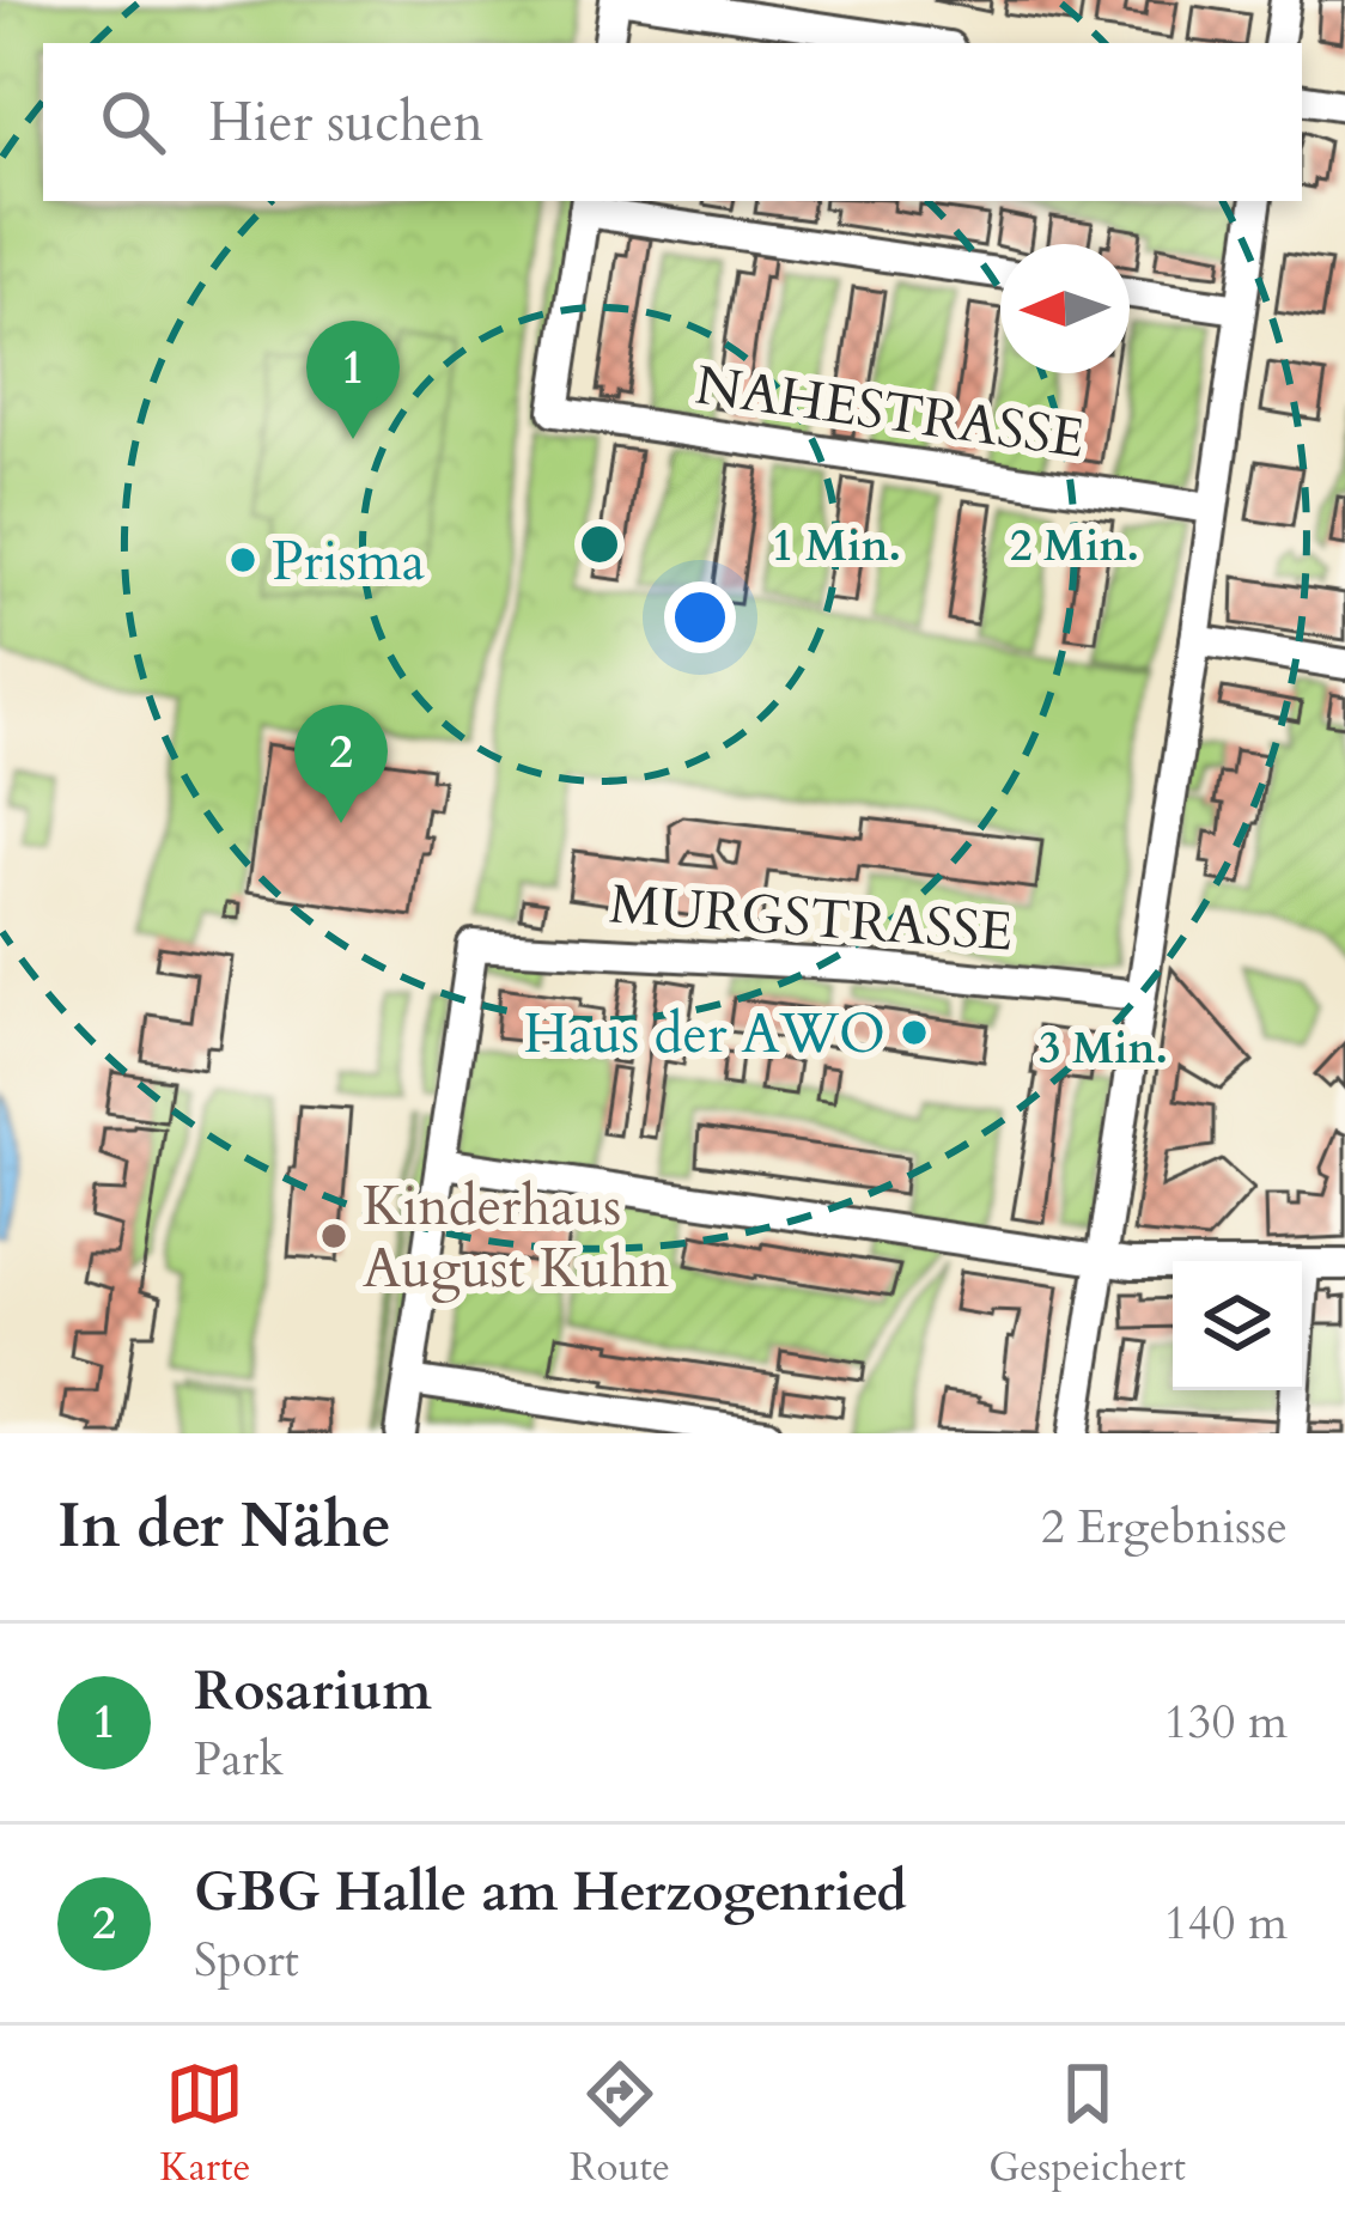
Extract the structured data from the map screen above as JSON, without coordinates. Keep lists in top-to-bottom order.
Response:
{
  "streets": {
    "street": ["NAHESTRASSE", "MURGSTRASSE"]
  },
  "places": ["Prisma", "Haus der AWO", "Kinderhaus August Kuhn"],
  "north": "left",
  "page": {
    "search": "Hier suchen",
    "pins": ["1", "2"],
    "heading": ["In der Nähe", "2 Ergebnisse"],
    "list": [
      {
        "mark": "1",
        "name": "Rosarium",
        "note": "Park",
        "value": "130 m"
      },
      {
        "mark": "2",
        "name": "GBG Halle am Herzogenried",
        "note": "Sport",
        "value": "140 m"
      }
    ],
    "nav": ["Karte", "Route", "Gespeichert"]
  },
  "rings": ["1 Min.", "2 Min.", "3 Min."]
}
